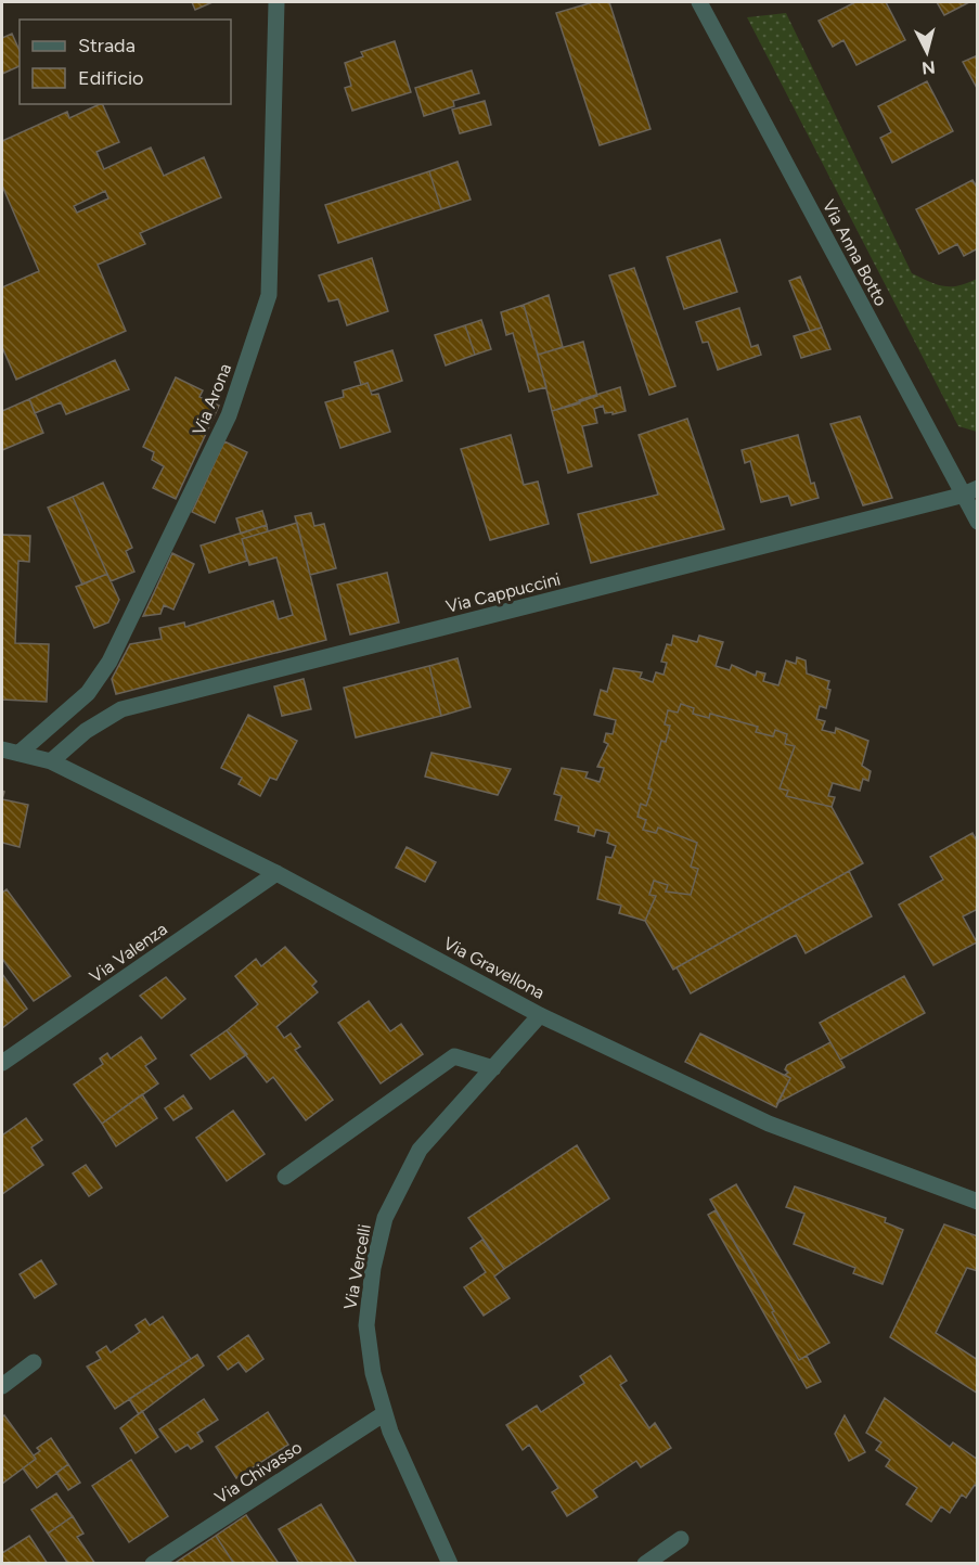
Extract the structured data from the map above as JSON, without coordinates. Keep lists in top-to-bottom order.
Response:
{
  "streets": {
    "street": [
      "Via Anna Botto",
      "Via Arona",
      "Via Cappuccini",
      "Via Valenza",
      "Via Gravellona",
      "Via Vercelli",
      "Via Chivasso"
    ]
  },
  "crossings": [
    ["Via Anna Botto", "Via Cappuccini"],
    ["Via Arona", "Via Gravellona"],
    ["Via Cappuccini", "Via Gravellona"],
    ["Via Valenza", "Via Gravellona"],
    ["Via Gravellona", "Via Vercelli"],
    ["Via Vercelli", "Via Chivasso"]
  ],
  "legend": ["Strada", "Edificio"],
  "north": "bottom"
}
